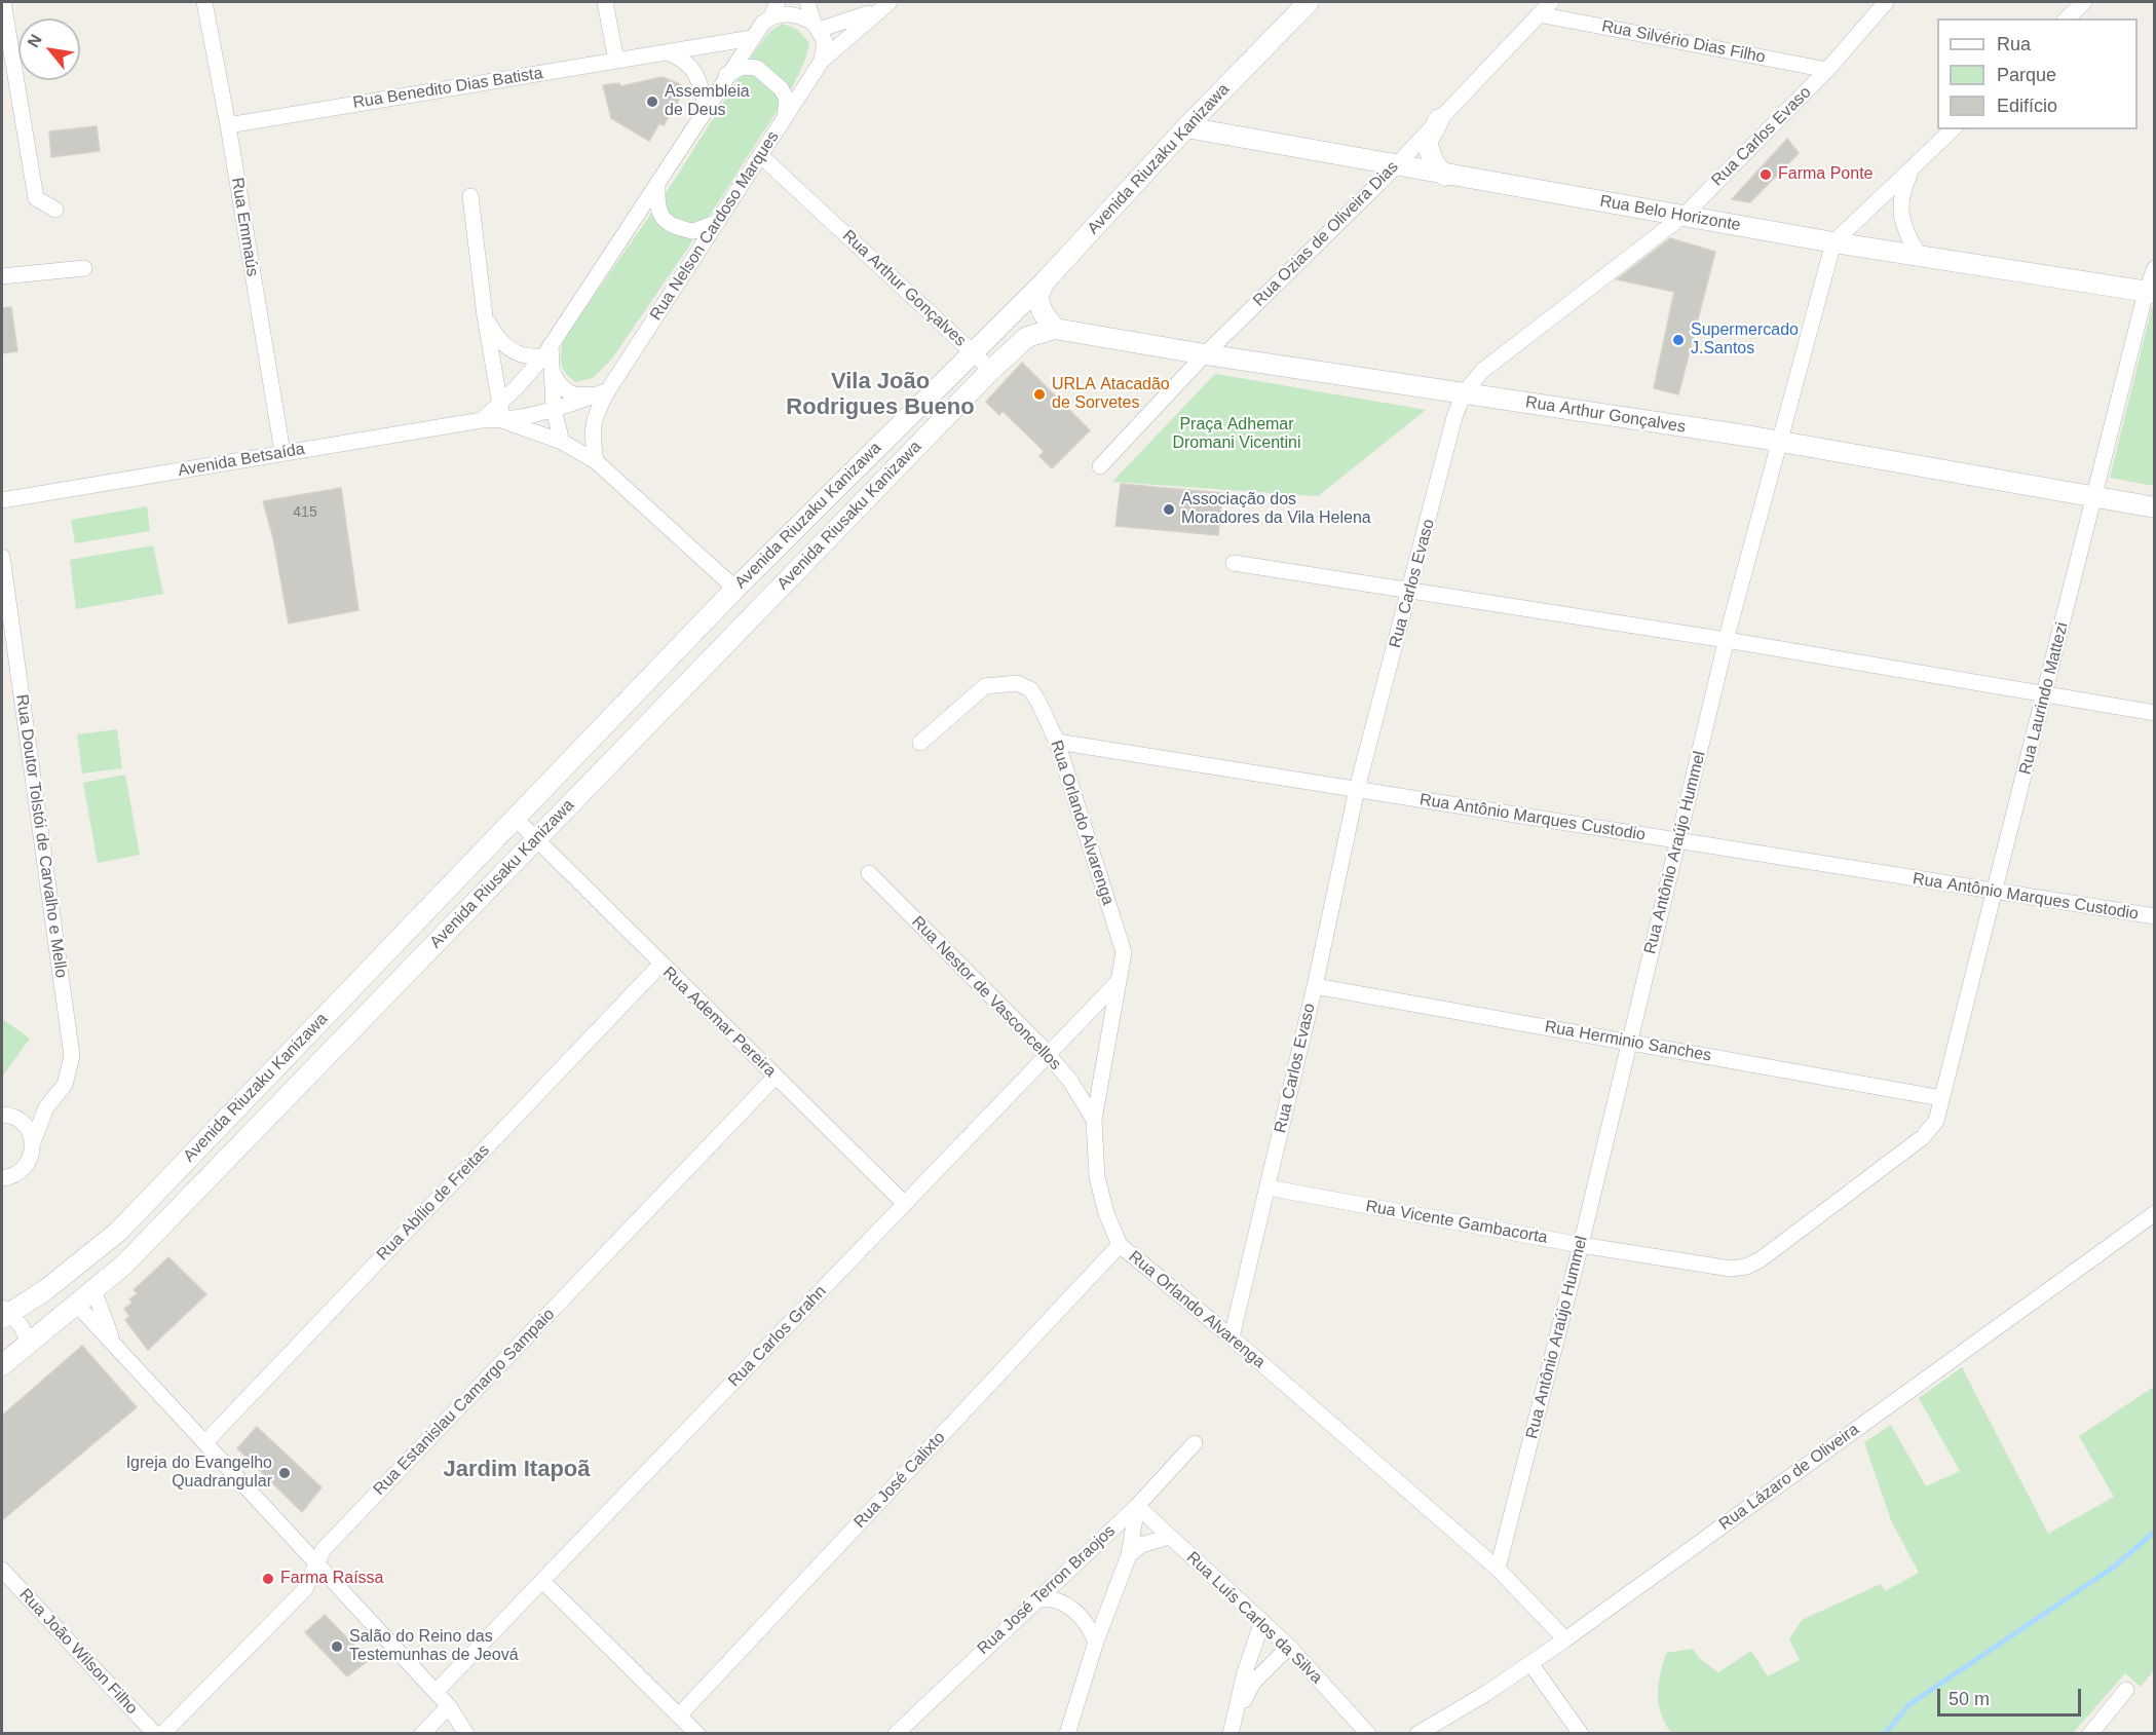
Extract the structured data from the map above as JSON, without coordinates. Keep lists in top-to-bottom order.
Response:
{
  "streets": {
    "street": [
      "Rua Silvério Dias Filho",
      "Rua Benedito Dias Batista",
      "Rua Carlos Evaso",
      "Avenida Riuzaku Kanizawa",
      "Rua Belo Horizonte",
      "Rua Nelson Cardoso Marques",
      "Rua Emmaús",
      "Rua Ozias de Oliveira Dias",
      "Rua Arthur Gonçalves",
      "Avenida Betsaída",
      "Avenida Riusaku Kanizawa",
      "Rua Laurindo Mattezi",
      "Rua Antônio Marques Custodio",
      "Rua Orlando Alvarenga",
      "Rua Doutor Tolstói de Carvalho e Mello",
      "Rua Antônio Araújo Hummel",
      "Rua Nestor de Vasconcellos",
      "Rua Ademar Pereira",
      "Rua Herminio Sanches",
      "Rua Abílio de Freitas",
      "Rua Vicente Gambacorta",
      "Rua Carlos Grahn",
      "Rua Estanislau Camargo Sampaio",
      "Rua Lázaro de Oliveira",
      "Rua José Calixto",
      "Rua José Terron Braojos",
      "Rua Luís Carlos da Silva",
      "Rua João Wilson Filho"
    ]
  },
  "crossings": [
    ["Rua Silvério Dias Filho", "Rua Carlos Evaso"],
    ["Rua Silvério Dias Filho", "Rua Ozias de Oliveira Dias"],
    ["Rua Benedito Dias Batista", "Rua Emmaús"],
    ["Rua Carlos Evaso", "Rua Belo Horizonte"],
    ["Rua Carlos Evaso", "Rua Arthur Gonçalves"],
    ["Rua Carlos Evaso", "Rua Antônio Marques Custodio"],
    ["Rua Carlos Evaso", "Rua Orlando Alvarenga"],
    ["Rua Carlos Evaso", "Rua Herminio Sanches"],
    ["Rua Carlos Evaso", "Rua Vicente Gambacorta"],
    ["Avenida Riuzaku Kanizawa", "Rua Belo Horizonte"],
    ["Avenida Riuzaku Kanizawa", "Rua Arthur Gonçalves"],
    ["Avenida Riuzaku Kanizawa", "Avenida Riusaku Kanizawa"],
    ["Rua Belo Horizonte", "Rua Ozias de Oliveira Dias"],
    ["Rua Belo Horizonte", "Rua Laurindo Mattezi"],
    ["Rua Belo Horizonte", "Rua Antônio Araújo Hummel"],
    ["Rua Nelson Cardoso Marques", "Rua Arthur Gonçalves"],
    ["Rua Emmaús", "Avenida Betsaída"],
    ["Rua Ozias de Oliveira Dias", "Rua Arthur Gonçalves"],
    ["Rua Arthur Gonçalves", "Avenida Riusaku Kanizawa"],
    ["Rua Arthur Gonçalves", "Rua Laurindo Mattezi"],
    ["Rua Arthur Gonçalves", "Rua Antônio Araújo Hummel"],
    ["Avenida Riusaku Kanizawa", "Rua Ademar Pereira"],
    ["Rua Laurindo Mattezi", "Rua Antônio Marques Custodio"],
    ["Rua Laurindo Mattezi", "Rua Herminio Sanches"],
    ["Rua Laurindo Mattezi", "Rua Vicente Gambacorta"],
    ["Rua Antônio Marques Custodio", "Rua Orlando Alvarenga"],
    ["Rua Antônio Marques Custodio", "Rua Antônio Araújo Hummel"],
    ["Rua Orlando Alvarenga", "Rua Antônio Araújo Hummel"],
    ["Rua Orlando Alvarenga", "Rua Nestor de Vasconcellos"],
    ["Rua Orlando Alvarenga", "Rua Carlos Grahn"],
    ["Rua Orlando Alvarenga", "Rua Lázaro de Oliveira"],
    ["Rua Orlando Alvarenga", "Rua José Calixto"],
    ["Rua Antônio Araújo Hummel", "Rua Herminio Sanches"],
    ["Rua Antônio Araújo Hummel", "Rua Vicente Gambacorta"],
    ["Rua Nestor de Vasconcellos", "Rua Carlos Grahn"],
    ["Rua Ademar Pereira", "Rua Abílio de Freitas"],
    ["Rua Ademar Pereira", "Rua Carlos Grahn"],
    ["Rua Ademar Pereira", "Rua Estanislau Camargo Sampaio"],
    ["Rua José Terron Braojos", "Rua Luís Carlos da Silva"]
  ],
  "districts": ["Vila João Rodrigues Bueno", "Jardim Itapoã"],
  "parks": ["Praça Adhemar Dromani Vicentini"],
  "places": [
    "Assembleia de Deus",
    "Farma Ponte",
    "Supermercado J.Santos",
    "URLA Atacadão de Sorvetes",
    "Associação dos Moradores da Vila Helena",
    "Igreja do Evangelho Quadrangular",
    "Farma Raíssa",
    "Salão do Reino das Testemunhas de Jeová"
  ],
  "house_numbers": ["415"],
  "legend": ["Rua", "Parque", "Edifício"],
  "scale_bar": "50 m",
  "north": "top left"
}
